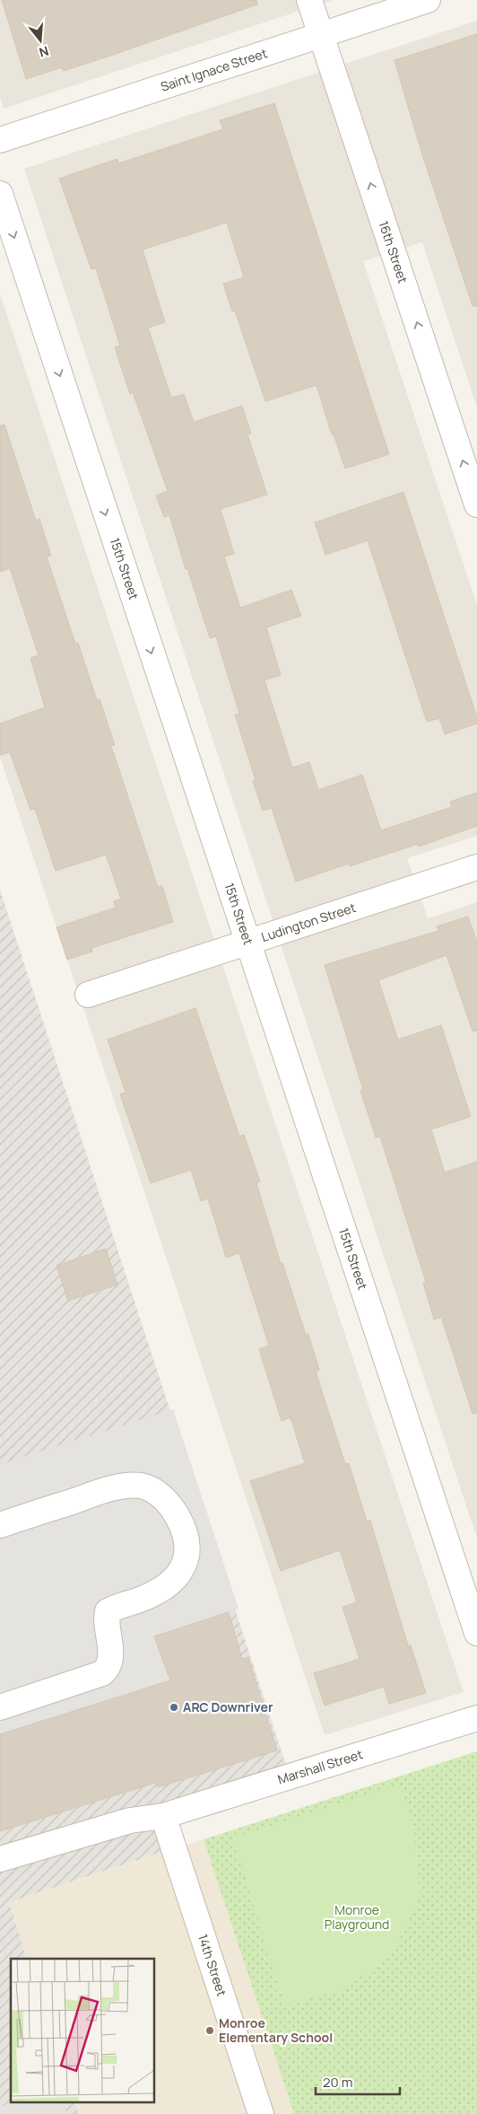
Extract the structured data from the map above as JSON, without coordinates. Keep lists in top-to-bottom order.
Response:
{
  "streets": {
    "street": [
      "Saint Ignace Street",
      "16th Street",
      "15th Street",
      "Ludington Street",
      "Marshall Street",
      "14th Street"
    ]
  },
  "crossings": [
    ["Saint Ignace Street", "16th Street"],
    ["15th Street", "Ludington Street"],
    ["Marshall Street", "14th Street"]
  ],
  "one_way": ["16th Street", "15th Street"],
  "parks": ["Monroe Playground"],
  "places": ["ARC Downriver", "Monroe Elementary School"],
  "scale_bar": "20 m",
  "north": "bottom"
}
